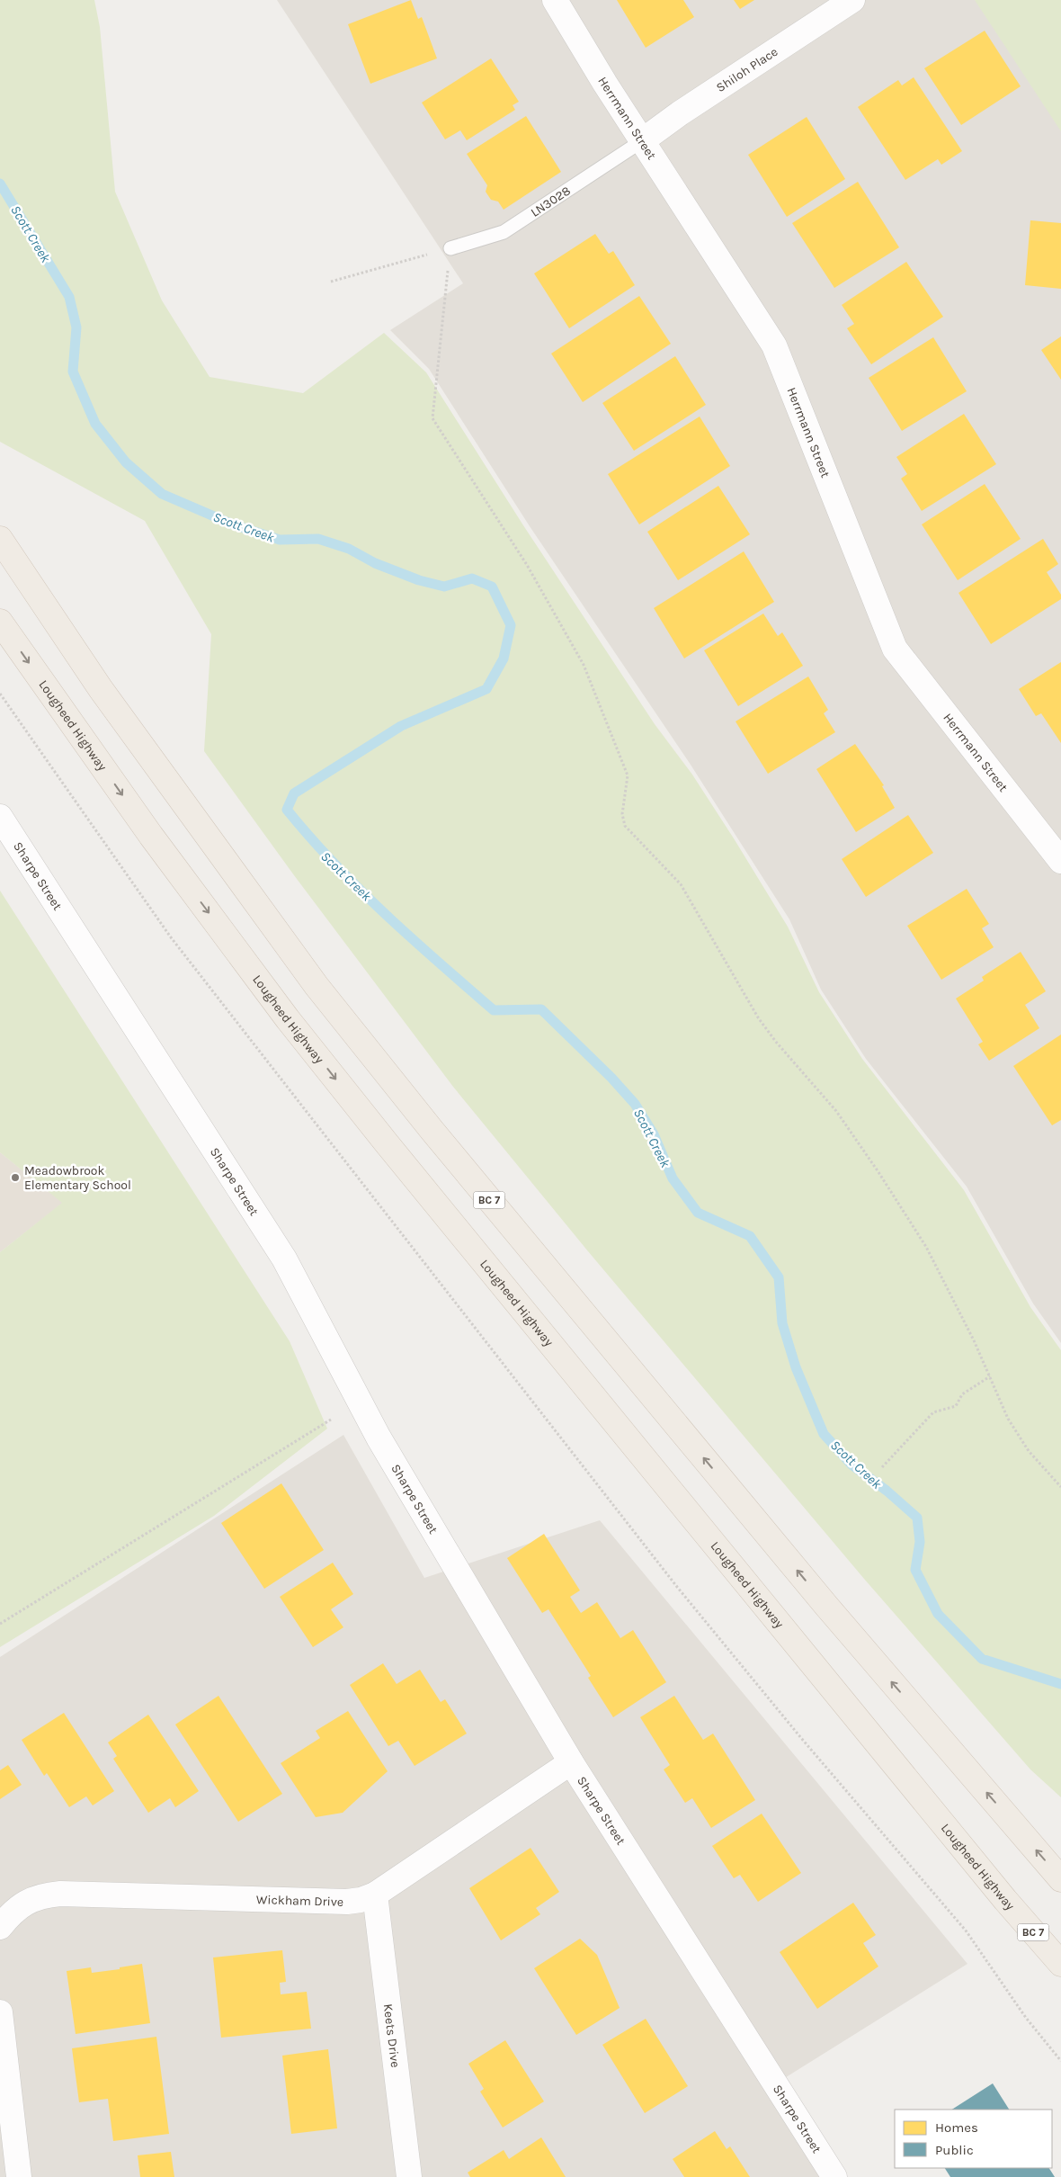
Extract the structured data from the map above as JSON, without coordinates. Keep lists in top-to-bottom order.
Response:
{
  "streets": {
    "main road": ["Lougheed Highway", "BC 7"],
    "street": [
      "Shiloh Place",
      "Herrmann Street",
      "Sharpe Street",
      "Wickham Drive",
      "Keets Drive"
    ],
    "lane": ["LN3028"]
  },
  "crossings": [
    ["Shiloh Place", "Herrmann Street"],
    ["Shiloh Place", "LN3028"],
    ["Herrmann Street", "LN3028"],
    ["Sharpe Street", "Wickham Drive"],
    ["Wickham Drive", "Keets Drive"]
  ],
  "water": ["Scott Creek"],
  "places": ["Meadowbrook Elementary School"],
  "legend": ["Homes", "Public"]
}
